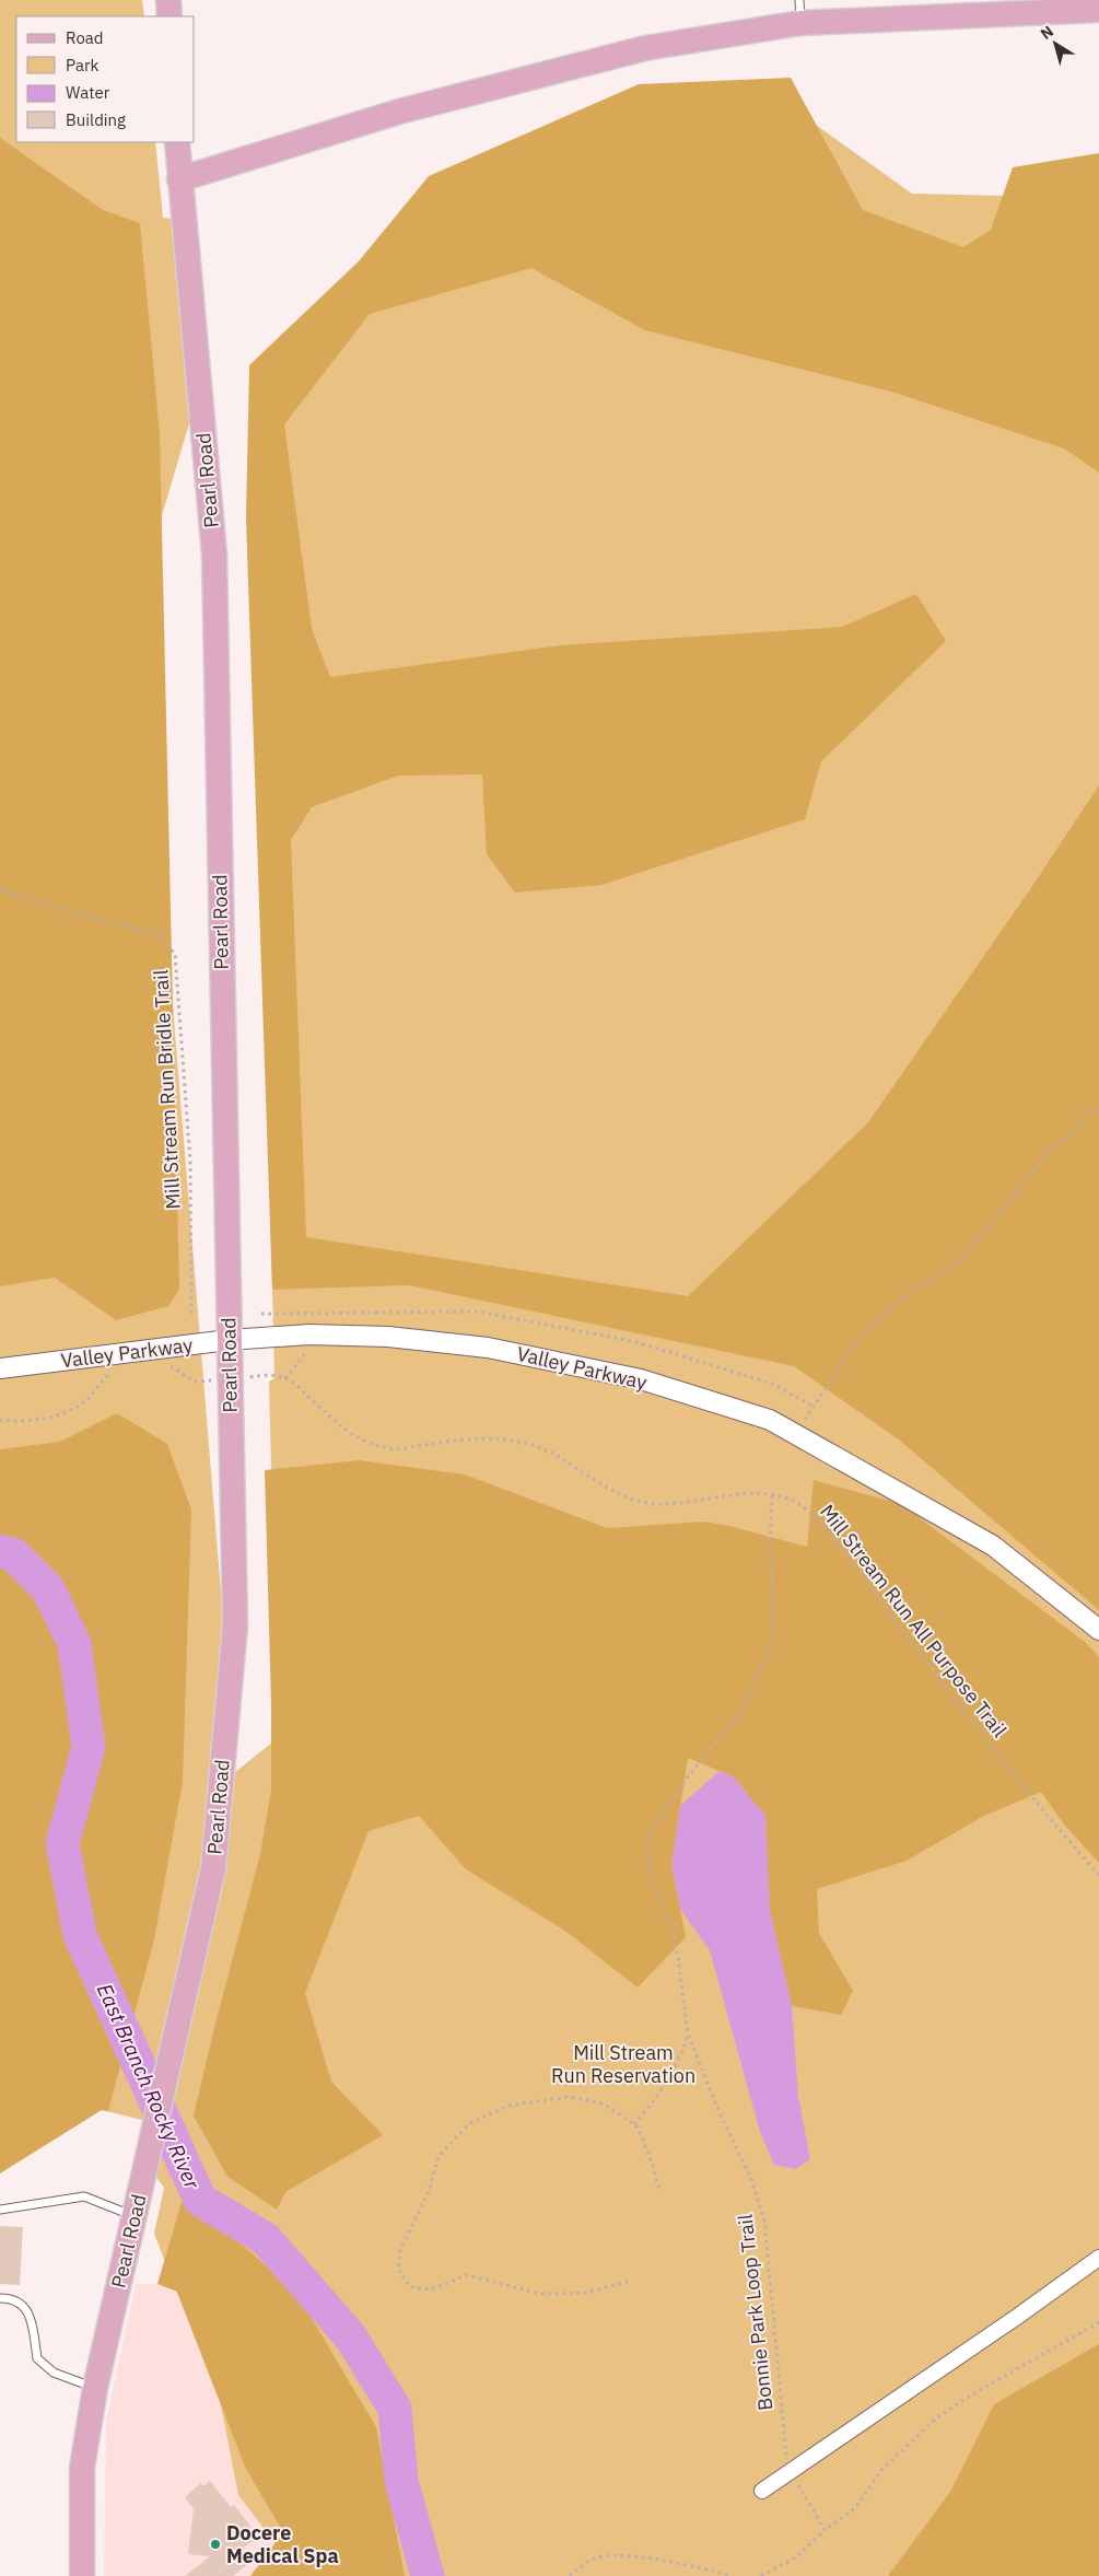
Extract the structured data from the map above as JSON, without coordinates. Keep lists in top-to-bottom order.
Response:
{
  "streets": {
    "main road": ["Pearl Road"],
    "street": ["Valley Parkway"],
    "path": ["Mill Stream Run Bridle Trail", "Mill Stream Run All Purpose Trail", "Bonnie Park Loop Trail"]
  },
  "crossings": [
    ["Pearl Road", "Valley Parkway"],
    ["Mill Stream Run All Purpose Trail", "Bonnie Park Loop Trail"]
  ],
  "water": ["East Branch Rocky River"],
  "parks": ["Mill Stream Run Reservation"],
  "places": ["Docere Medical Spa"],
  "legend": [
    "Road",
    "Park",
    "Water",
    "Building"
  ],
  "north": "top left"
}
